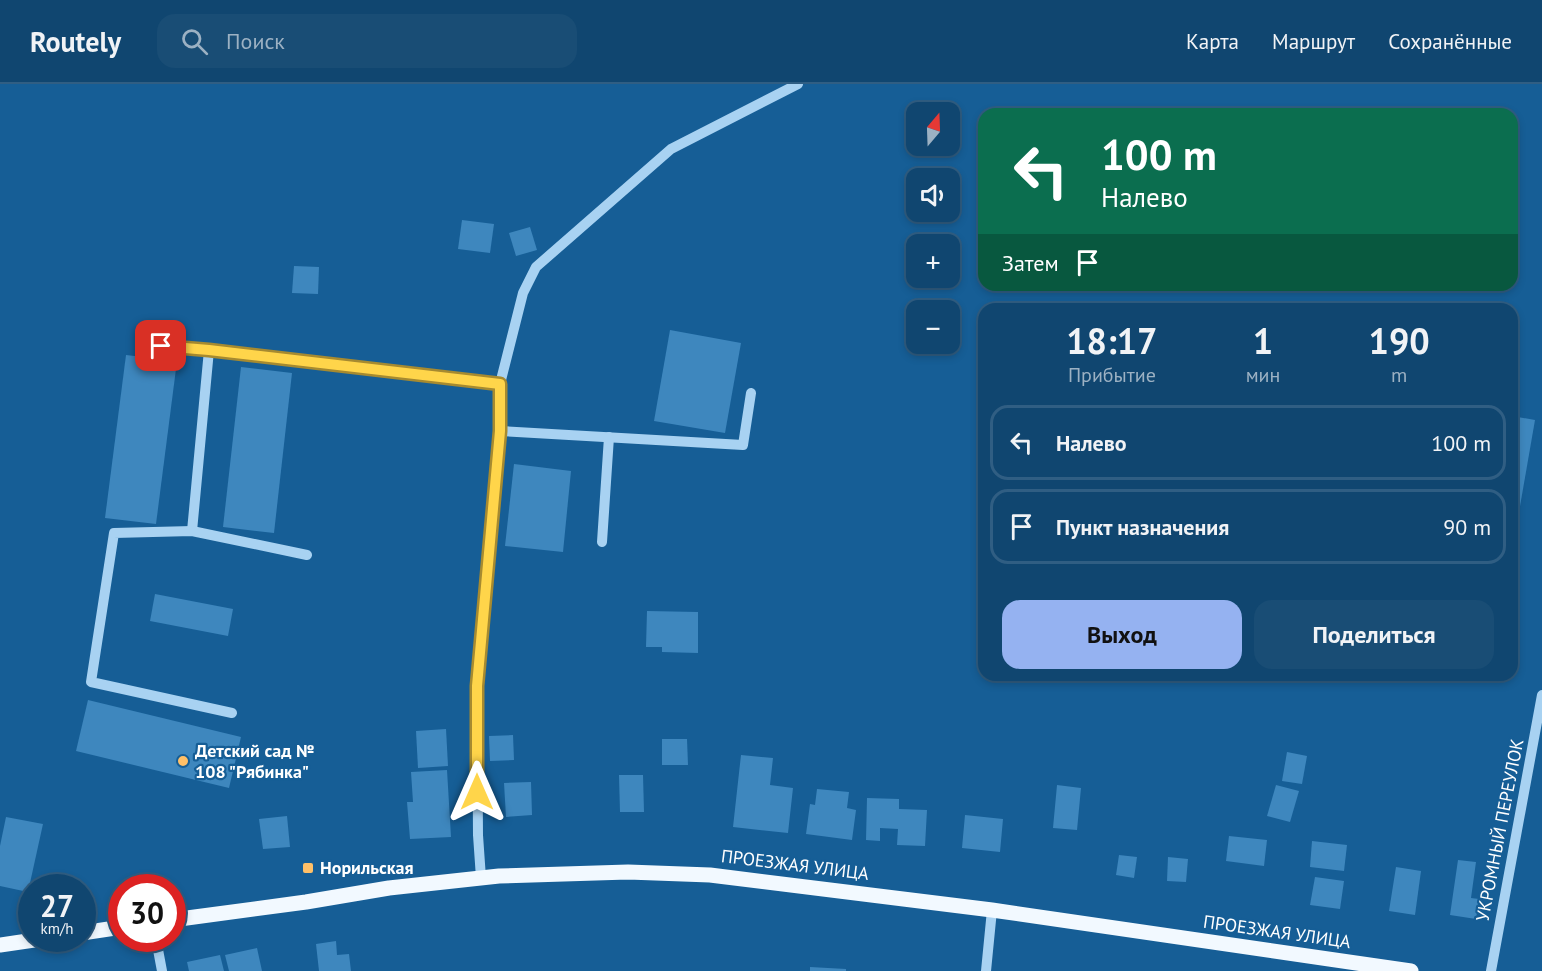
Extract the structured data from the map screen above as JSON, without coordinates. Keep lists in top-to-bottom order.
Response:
{
  "streets": {
    "main road": ["ПРОЕЗЖАЯ УЛИЦА"],
    "street": ["УКРОМНЫЙ ПЕРЕУЛОК"]
  },
  "places": {
    "other": ["Детский сад № 108 \"Рябинка\""],
    "transit": ["Норильская"]
  },
  "north": "top",
  "page": {
    "header": "Routely",
    "search": "Поиск",
    "nav": ["Карта", "Маршрут", "Сохранённые"],
    "map_buttons": ["+", "−"],
    "turn": ["100 m", "Налево"],
    "then": "Затем",
    "eta": [
      "18:17",
      "Прибытие",
      "1",
      "мин",
      "190",
      "m"
    ],
    "list": [
      {
        "name": "Налево",
        "value": "100 m"
      },
      {
        "name": "Пункт назначения",
        "value": "90 m"
      }
    ],
    "buttons": ["Выход", "Поделиться"],
    "speed": "27 km/h",
    "limit": "30"
  }
}
